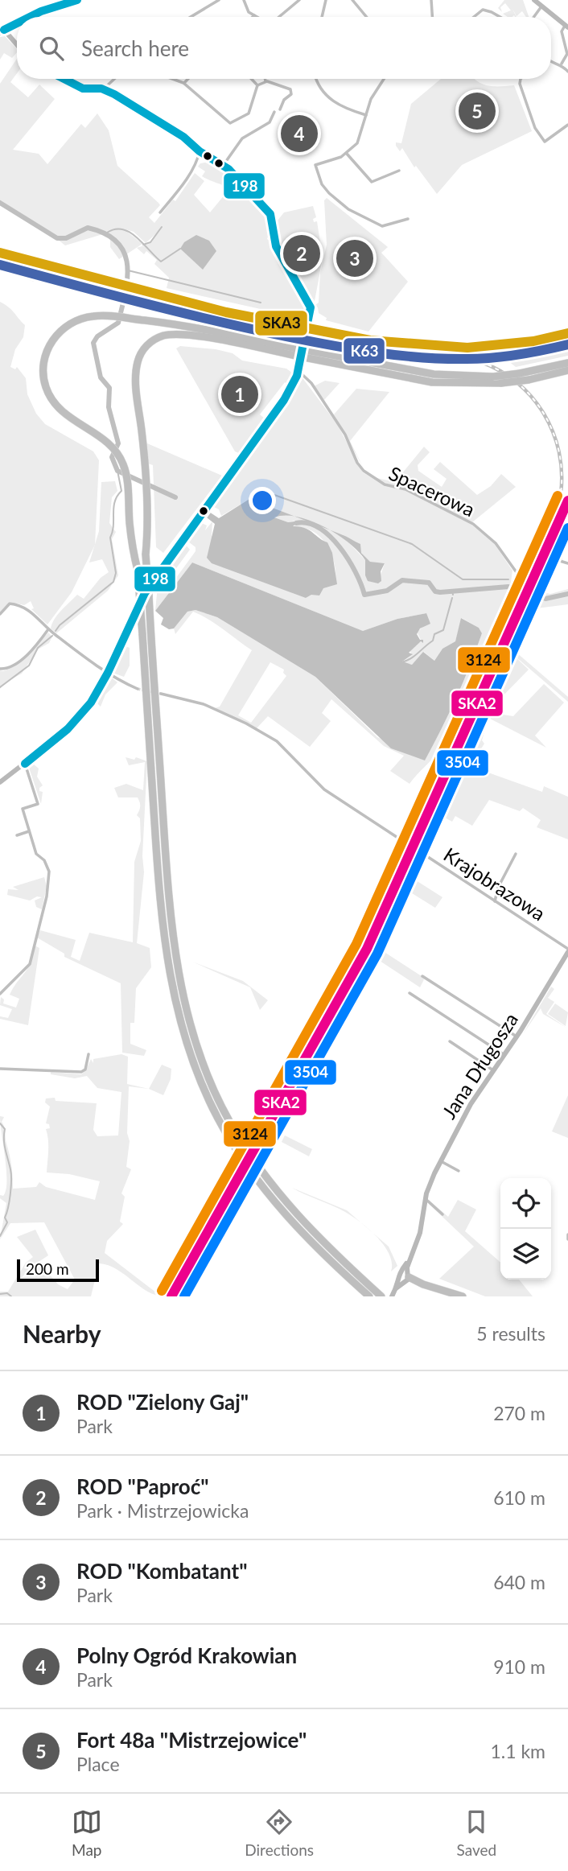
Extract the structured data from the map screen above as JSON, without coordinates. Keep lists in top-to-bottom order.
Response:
{
  "streets": {
    "street": ["Spacerowa", "Krajobrazowa", "Jana Długosza"]
  },
  "crossings": [
    ["Krajobrazowa", "Jana Długosza"]
  ],
  "lines": [
    "transit line 198",
    "transit line SKA3",
    "transit line K63",
    "transit line 3124",
    "transit line SKA2",
    "transit line 3504"
  ],
  "scale_bar": "200 m",
  "page": {
    "search": "Search here",
    "pins": [
      "5",
      "4",
      "2",
      "3",
      "1"
    ],
    "scale": "200 m",
    "heading": ["Nearby", "5 results"],
    "list": [
      {
        "mark": "1",
        "name": "ROD \"Zielony Gaj\"",
        "note": "Park",
        "value": "270 m"
      },
      {
        "mark": "2",
        "name": "ROD \"Paproć\"",
        "note": "Park · Mistrzejowicka",
        "value": "610 m"
      },
      {
        "mark": "3",
        "name": "ROD \"Kombatant\"",
        "note": "Park",
        "value": "640 m"
      },
      {
        "mark": "4",
        "name": "Polny Ogród Krakowian",
        "note": "Park",
        "value": "910 m"
      },
      {
        "mark": "5",
        "name": "Fort 48a \"Mistrzejowice\"",
        "note": "Place",
        "value": "1.1 km"
      }
    ],
    "nav": ["Map", "Directions", "Saved"]
  }
}
